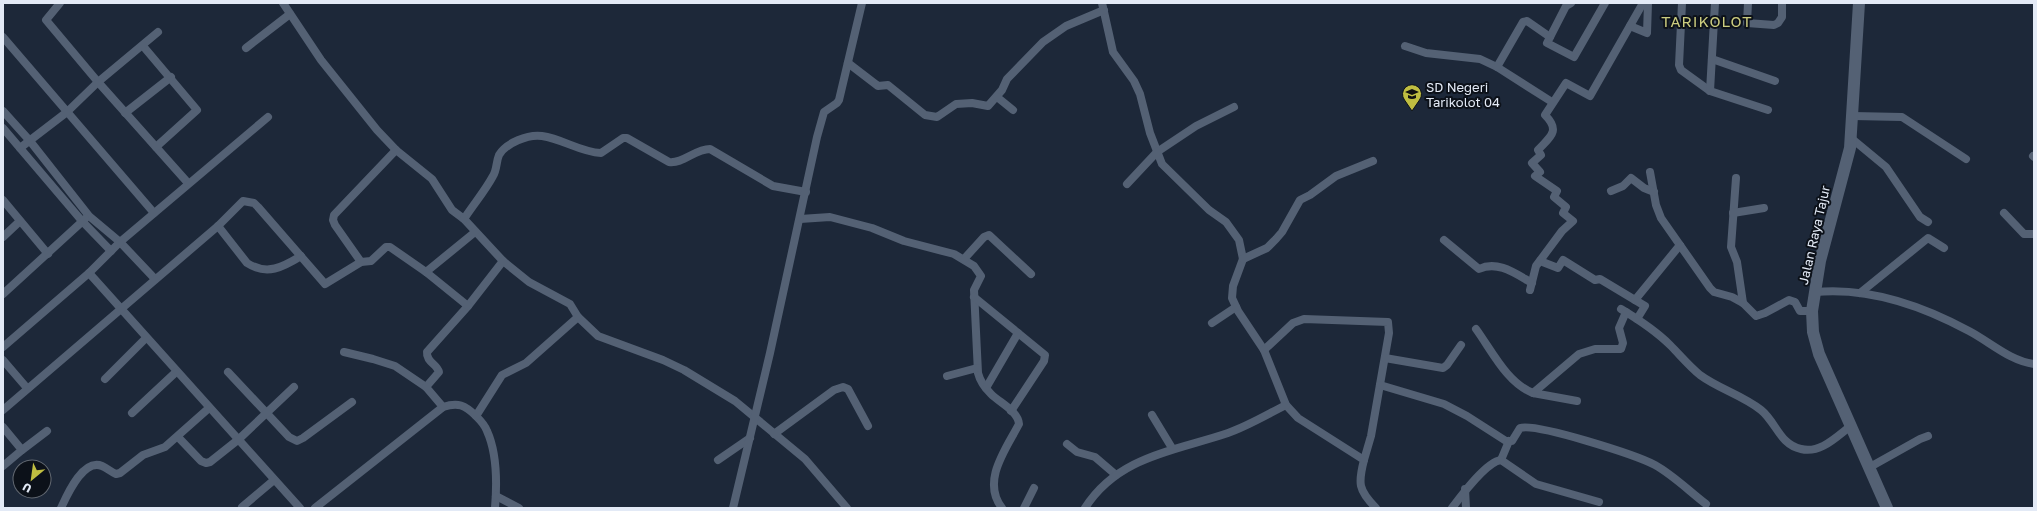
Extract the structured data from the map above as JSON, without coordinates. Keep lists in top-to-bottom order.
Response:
{
  "streets": {
    "main road": ["Jalan Raya Tajur"]
  },
  "districts": ["TARIKOLOT"],
  "places": {
    "school or university": ["SD Negeri Tarikolot 04"]
  },
  "north": "bottom left"
}
